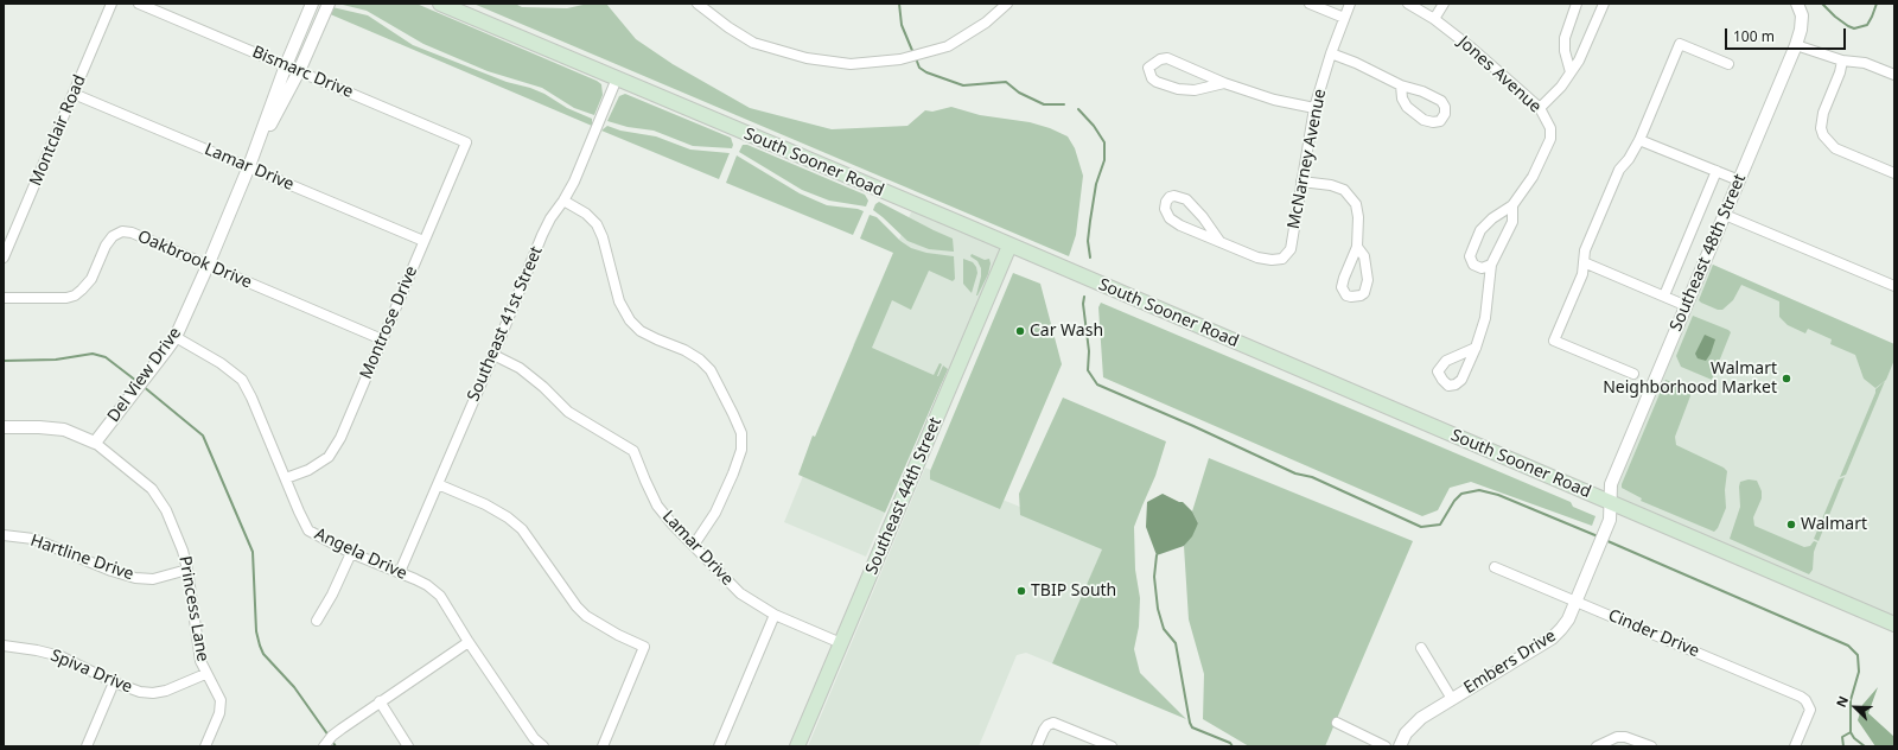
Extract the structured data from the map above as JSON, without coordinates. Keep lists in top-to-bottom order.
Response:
{
  "streets": {
    "main road": ["South Sooner Road", "Southeast 44th Street"],
    "street": [
      "Bismarc Drive",
      "Jones Avenue",
      "Montclair Road",
      "McNarney Avenue",
      "Lamar Drive",
      "Southeast 48th Street",
      "Oakbrook Drive",
      "Montrose Drive",
      "Southeast 41st Street",
      "Del View Drive",
      "Angela Drive",
      "Hartline Drive",
      "Princess Lane",
      "Cinder Drive",
      "Embers Drive",
      "Spiva Drive"
    ]
  },
  "crossings": [
    ["Bismarc Drive", "Montrose Drive"],
    ["Bismarc Drive", "Del View Drive"],
    ["Montclair Road", "Lamar Drive"],
    ["South Sooner Road", "Southeast 48th Street"],
    ["South Sooner Road", "Southeast 41st Street"],
    ["South Sooner Road", "Southeast 44th Street"],
    ["South Sooner Road", "Embers Drive"],
    ["Lamar Drive", "Montrose Drive"],
    ["Lamar Drive", "Southeast 41st Street"],
    ["Lamar Drive", "Del View Drive"],
    ["Lamar Drive", "Southeast 44th Street"],
    ["Southeast 48th Street", "Embers Drive"],
    ["Oakbrook Drive", "Montrose Drive"],
    ["Oakbrook Drive", "Del View Drive"],
    ["Montrose Drive", "Angela Drive"],
    ["Southeast 41st Street", "Angela Drive"],
    ["Del View Drive", "Angela Drive"],
    ["Del View Drive", "Princess Lane"],
    ["Hartline Drive", "Princess Lane"],
    ["Princess Lane", "Spiva Drive"],
    ["Cinder Drive", "Embers Drive"]
  ],
  "places": [
    "Car Wash",
    "Walmart Neighborhood Market",
    "Walmart",
    "TBIP South"
  ],
  "scale_bar": "100 m",
  "north": "top left"
}
